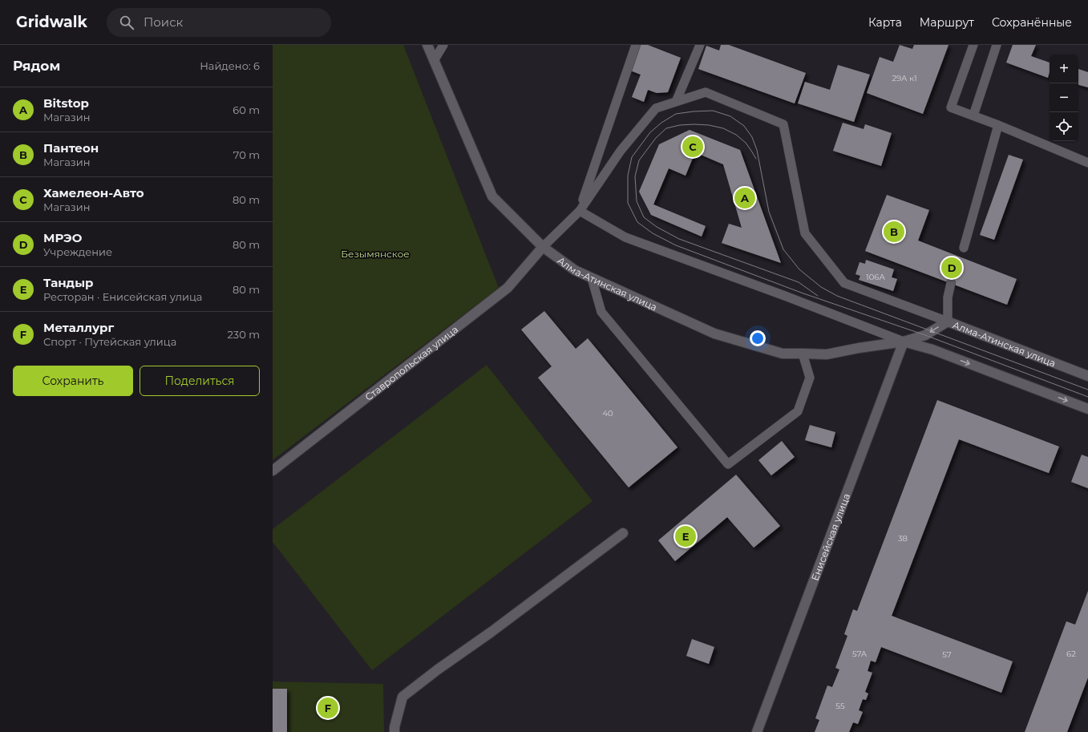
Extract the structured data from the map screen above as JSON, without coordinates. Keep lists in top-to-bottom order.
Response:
{
  "streets": {
    "street": ["Алма-Атинская улица", "Ставропольская улица", "Енисейская улица"]
  },
  "crossings": [
    ["Алма-Атинская улица", "Ставропольская улица"],
    ["Алма-Атинская улица", "Енисейская улица"]
  ],
  "parks": ["Безымянское"],
  "house_numbers": [
    "29А к1",
    "106А",
    "40",
    "38",
    "57А",
    "62",
    "57",
    "55"
  ],
  "page": {
    "header": "Gridwalk",
    "search": "Поиск",
    "nav": ["Карта", "Маршрут", "Сохранённые"],
    "heading": ["Рядом", "Найдено: 6"],
    "map_buttons": ["+", "−"],
    "list": [
      {
        "mark": "A",
        "name": "Bitstop",
        "note": "Магазин",
        "value": "60 m"
      },
      {
        "mark": "B",
        "name": "Пантеон",
        "note": "Магазин",
        "value": "70 m"
      },
      {
        "mark": "C",
        "name": "Хамелеон-Авто",
        "note": "Магазин",
        "value": "80 m"
      },
      {
        "mark": "D",
        "name": "МРЭО",
        "note": "Учреждение",
        "value": "80 m"
      },
      {
        "mark": "E",
        "name": "Тандыр",
        "note": "Ресторан · Енисейская улица",
        "value": "80 m"
      },
      {
        "mark": "F",
        "name": "Металлург",
        "note": "Спорт · Путейская улица",
        "value": "230 m"
      }
    ],
    "pins": [
      "C",
      "A",
      "B",
      "D",
      "E",
      "F"
    ],
    "buttons": ["Сохранить", "Поделиться"]
  }
}
